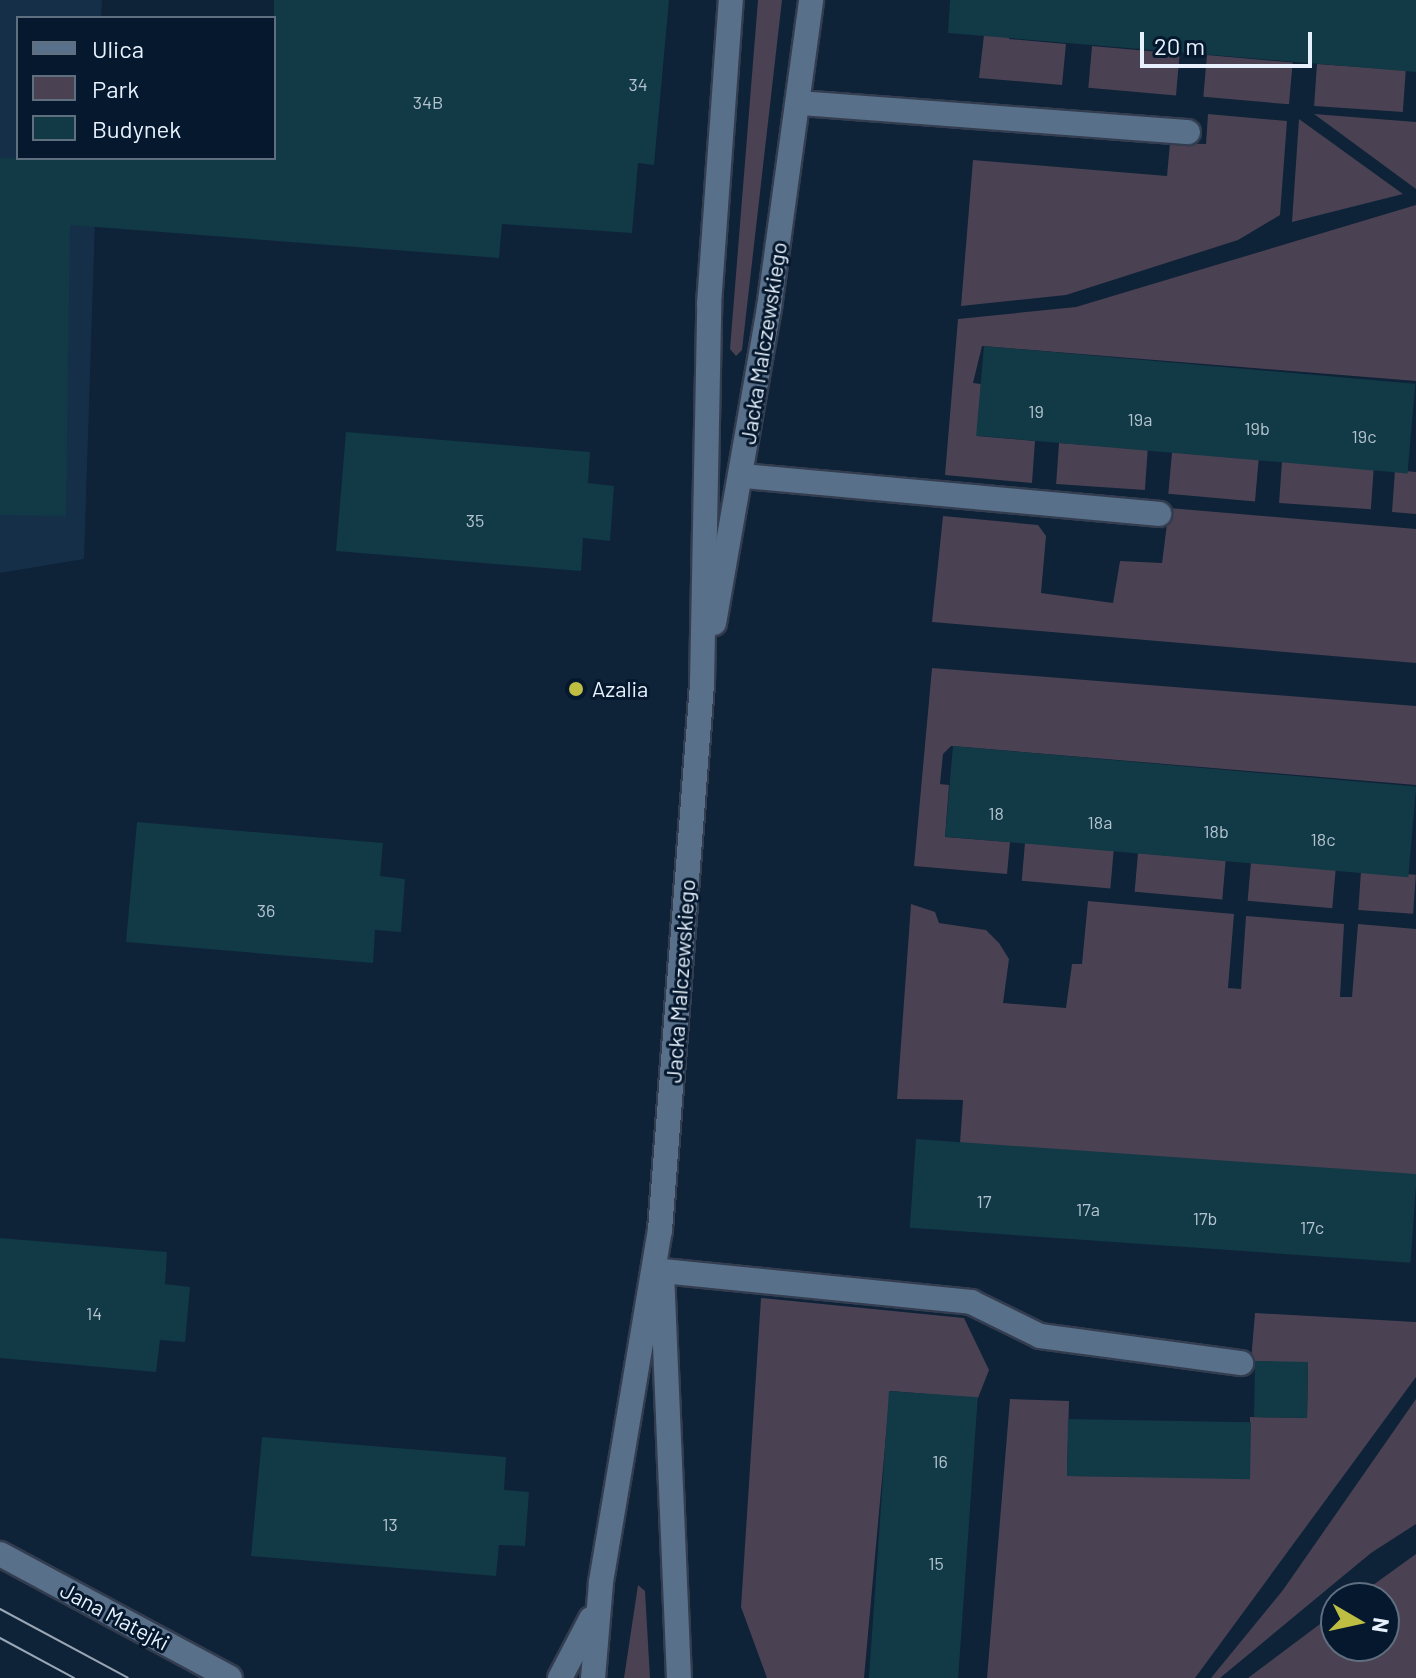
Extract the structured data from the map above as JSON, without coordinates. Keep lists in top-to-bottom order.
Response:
{
  "streets": {
    "street": ["Jacka Malczewskiego", "Jana Matejki"]
  },
  "places": ["Azalia"],
  "house_numbers": [
    "34",
    "34B",
    "19",
    "19a",
    "19b",
    "19c",
    "35",
    "18",
    "18a",
    "18b",
    "18c",
    "36",
    "17",
    "17a",
    "17b",
    "17c",
    "14",
    "16",
    "13",
    "15"
  ],
  "legend": ["Ulica", "Park", "Budynek"],
  "scale_bar": "20 m",
  "north": "right"
}
